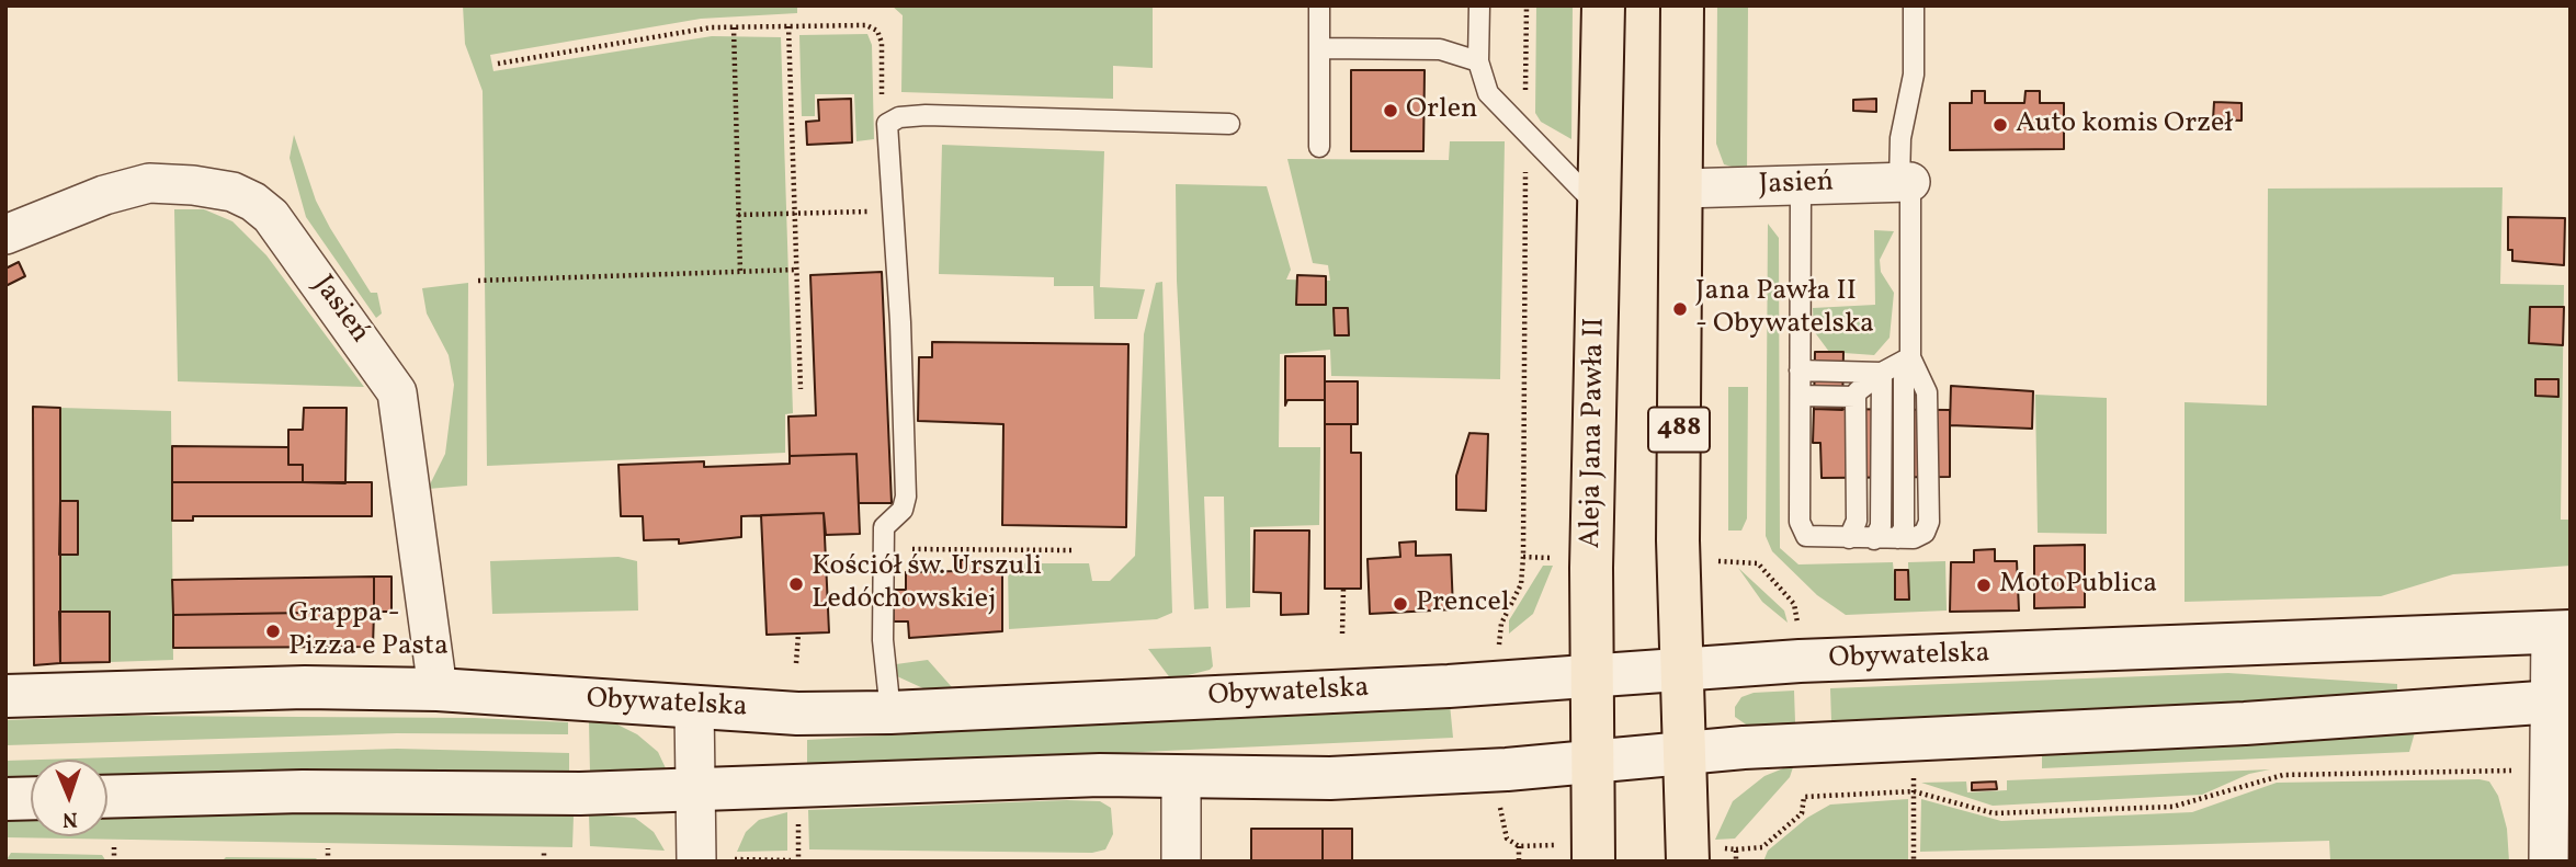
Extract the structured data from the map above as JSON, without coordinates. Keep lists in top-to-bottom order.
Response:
{
  "streets": {
    "main road": ["488", "Aleja Jana Pawła II", "Obywatelska"],
    "street": ["Jasień"]
  },
  "crossings": [
    ["Jasień", "488"],
    ["Jasień", "Obywatelska"],
    ["488", "Obywatelska"],
    ["Aleja Jana Pawła II", "Obywatelska"]
  ],
  "places": [
    "Orlen",
    "Auto komis Orzeł",
    "Jana Pawła II - Obywatelska",
    "Kościół św. Urszuli Ledóchowskiej",
    "MotoPublica",
    "Prencel",
    "Grappa - Pizza e Pasta"
  ],
  "north": "bottom"
}
